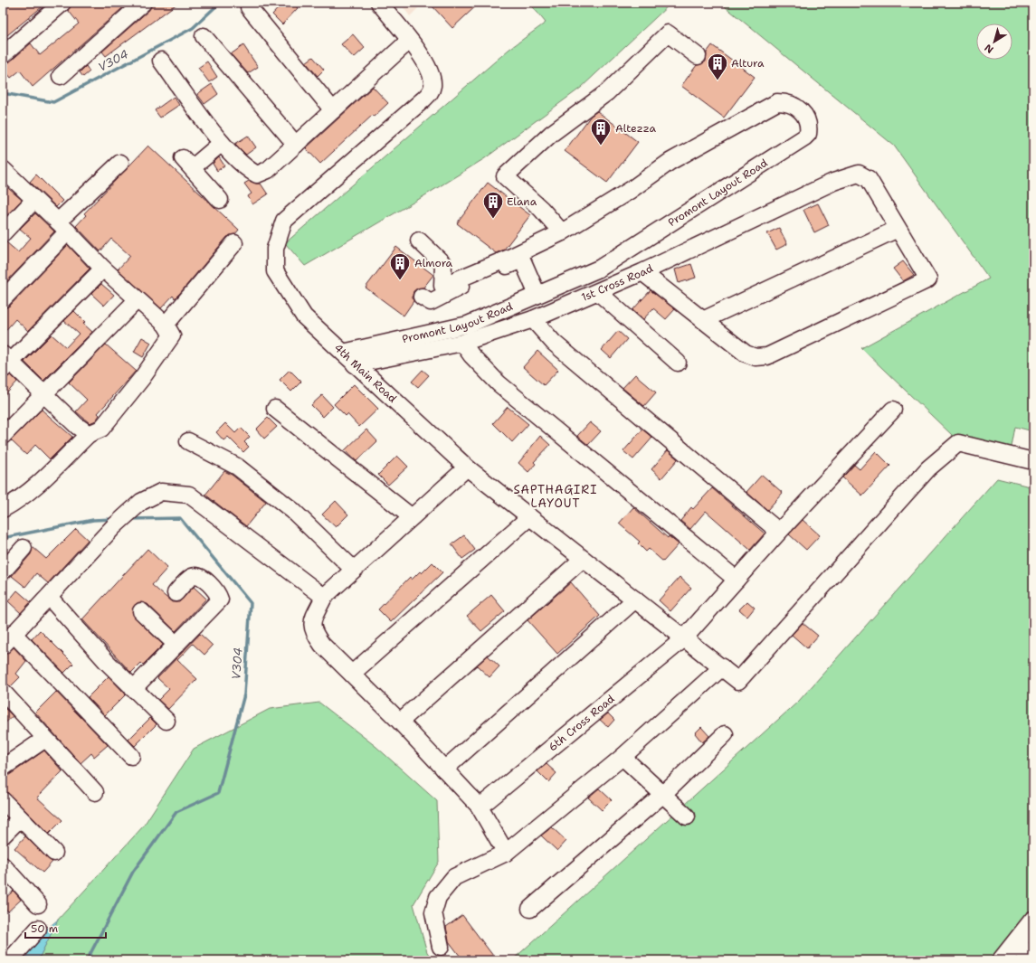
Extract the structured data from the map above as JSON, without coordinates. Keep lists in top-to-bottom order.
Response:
{
  "streets": {
    "street": [
      "Promont Layout Road",
      "1st Cross Road",
      "4th Main Road",
      "6th Cross Road"
    ]
  },
  "crossings": [
    ["Promont Layout Road", "4th Main Road"],
    ["1st Cross Road", "4th Main Road"],
    ["4th Main Road", "6th Cross Road"]
  ],
  "districts": ["SAPTHAGIRI LAYOUT"],
  "water": ["V304"],
  "places": {
    "building": [
      "Altura",
      "Altezza",
      "Elana",
      "Almora"
    ]
  },
  "scale_bar": "50 m",
  "north": "bottom left"
}
